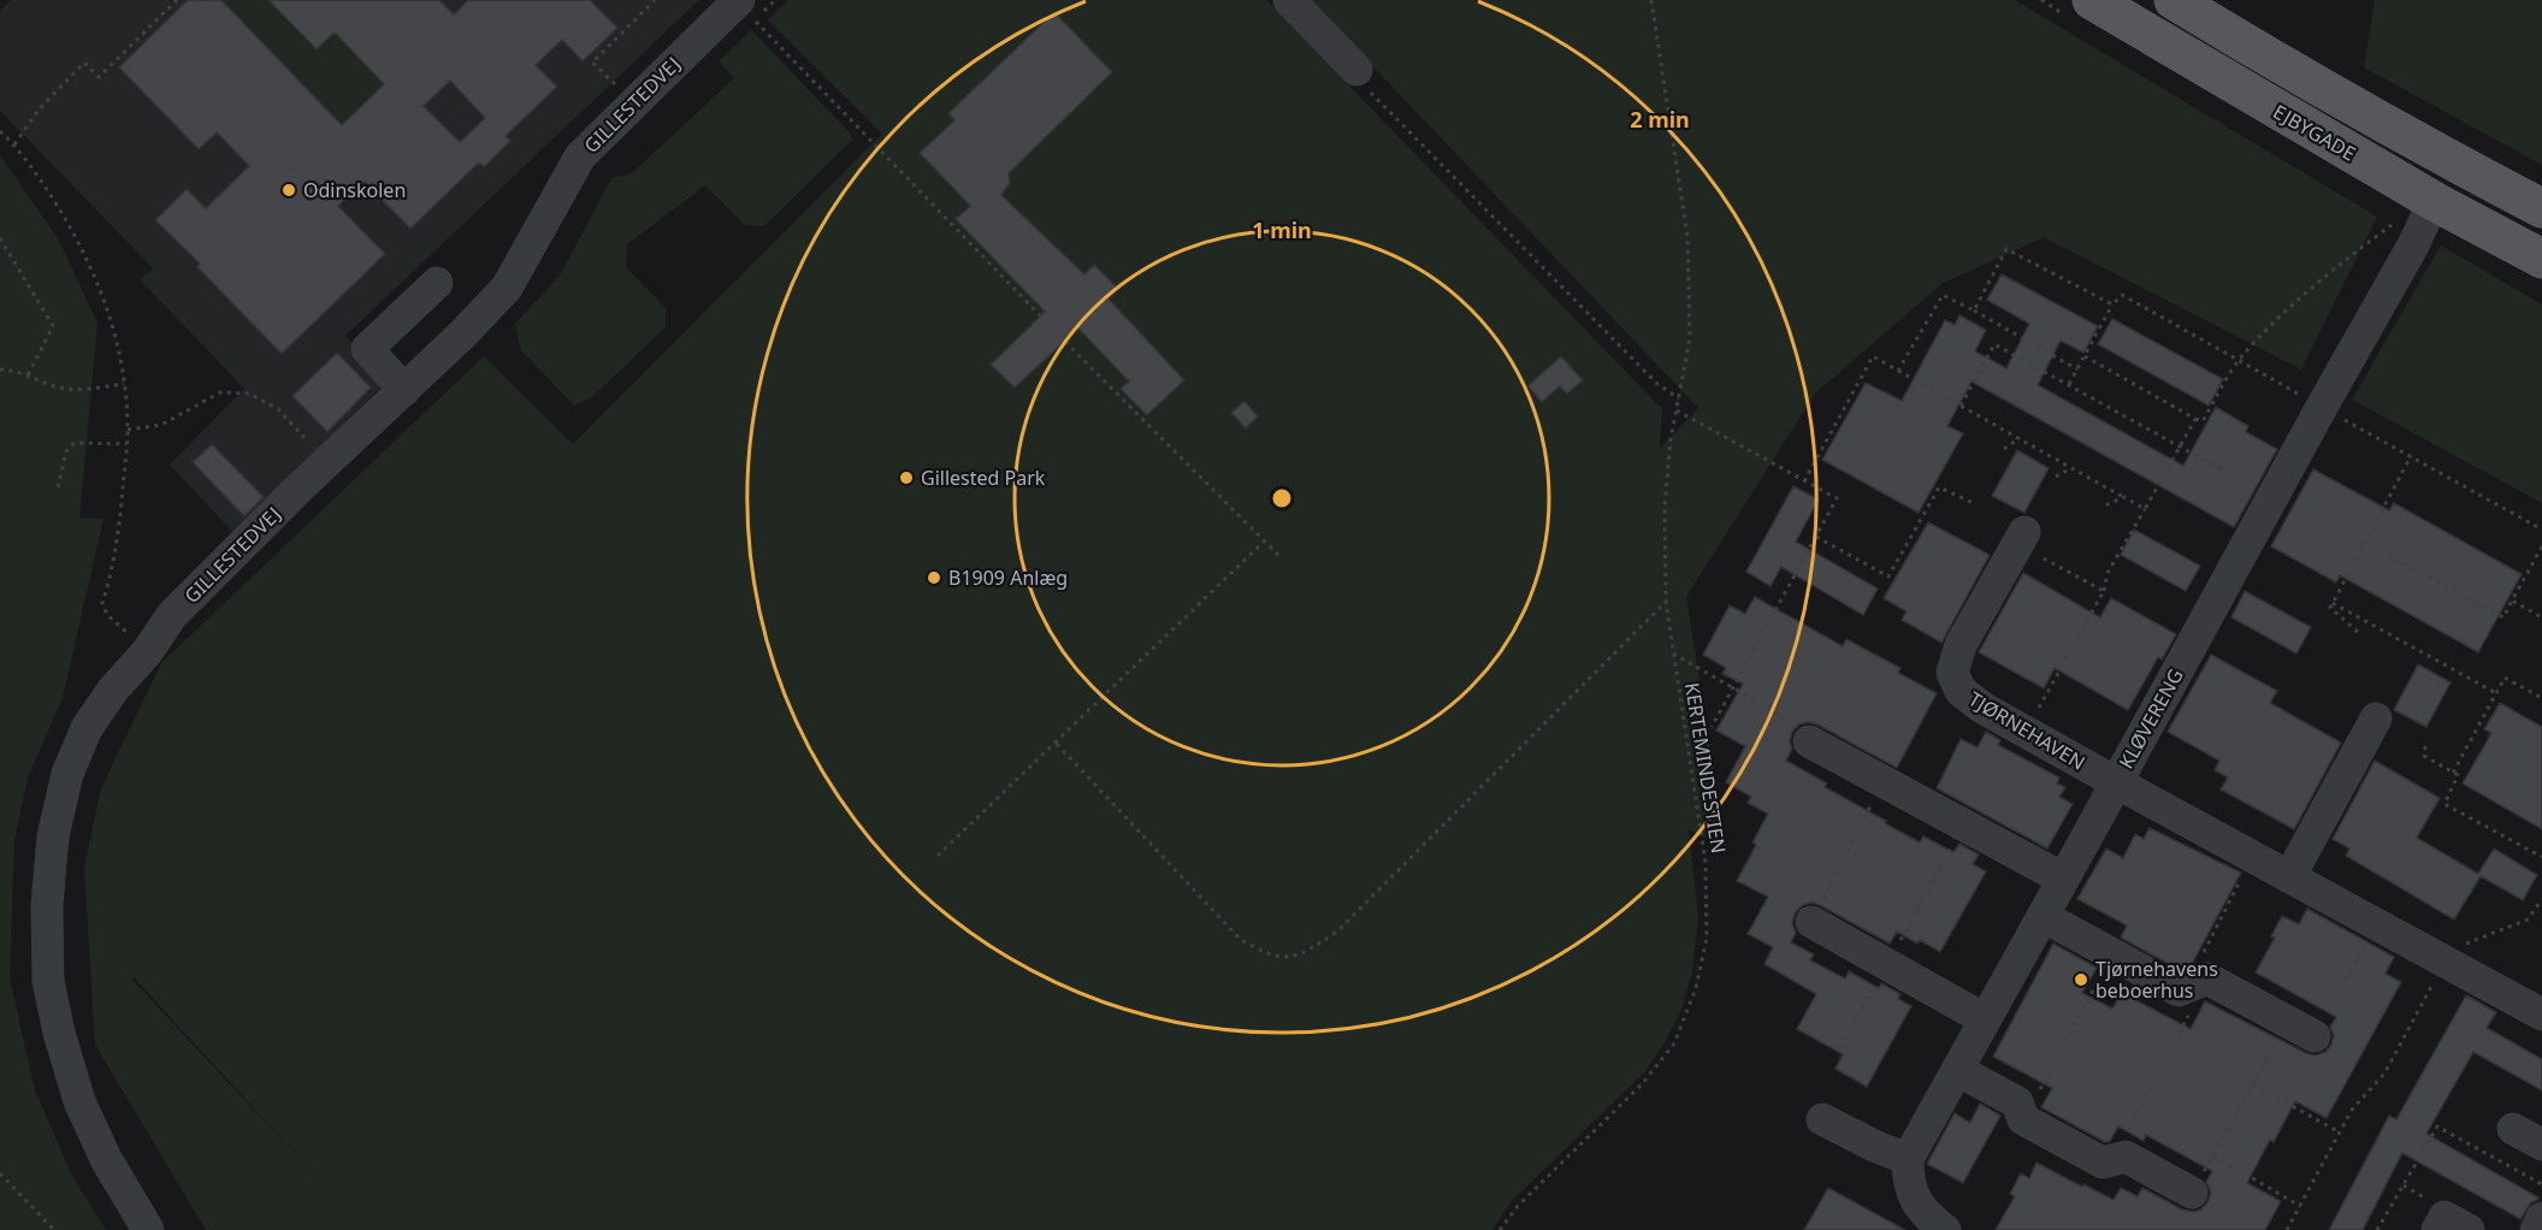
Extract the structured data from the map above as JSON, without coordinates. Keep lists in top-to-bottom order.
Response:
{
  "streets": {
    "main road": ["EJBYGADE"],
    "street": ["GILLESTEDVEJ", "KLØVERENG", "TJØRNEHAVEN"],
    "path": ["KERTEMINDESTIEN"]
  },
  "crossings": [
    ["EJBYGADE", "KLØVERENG"],
    ["KLØVERENG", "TJØRNEHAVEN"]
  ],
  "places": [
    "Odinskolen",
    "Gillested Park",
    "B1909 Anlæg",
    "Tjørnehavens beboerhus"
  ],
  "rings": ["2 min", "1 min"]
}
